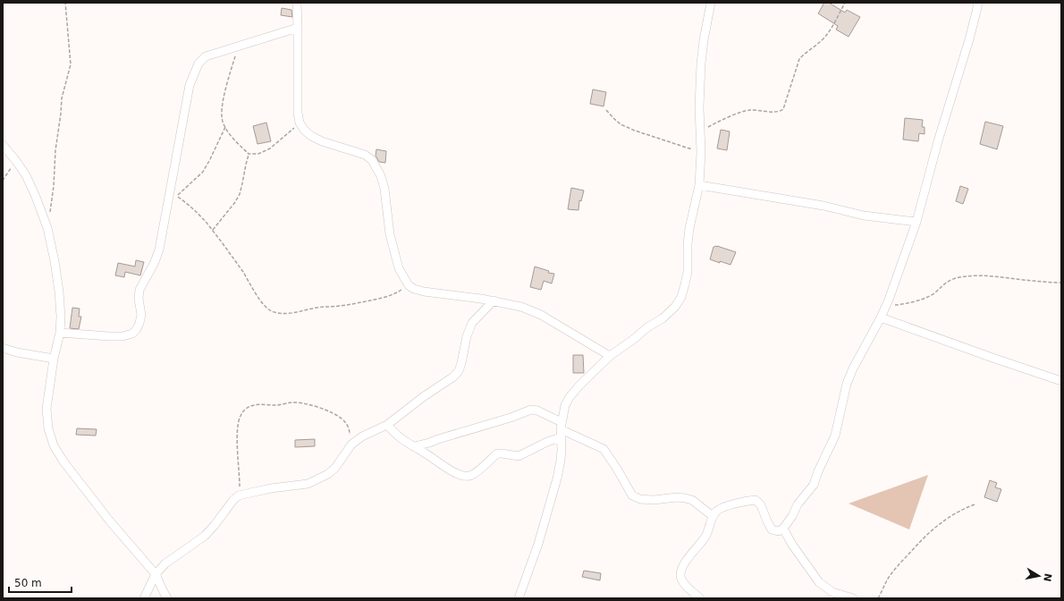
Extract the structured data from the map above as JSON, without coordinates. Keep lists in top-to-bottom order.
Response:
{
  "scale_bar": "50 m",
  "north": "right"
}
